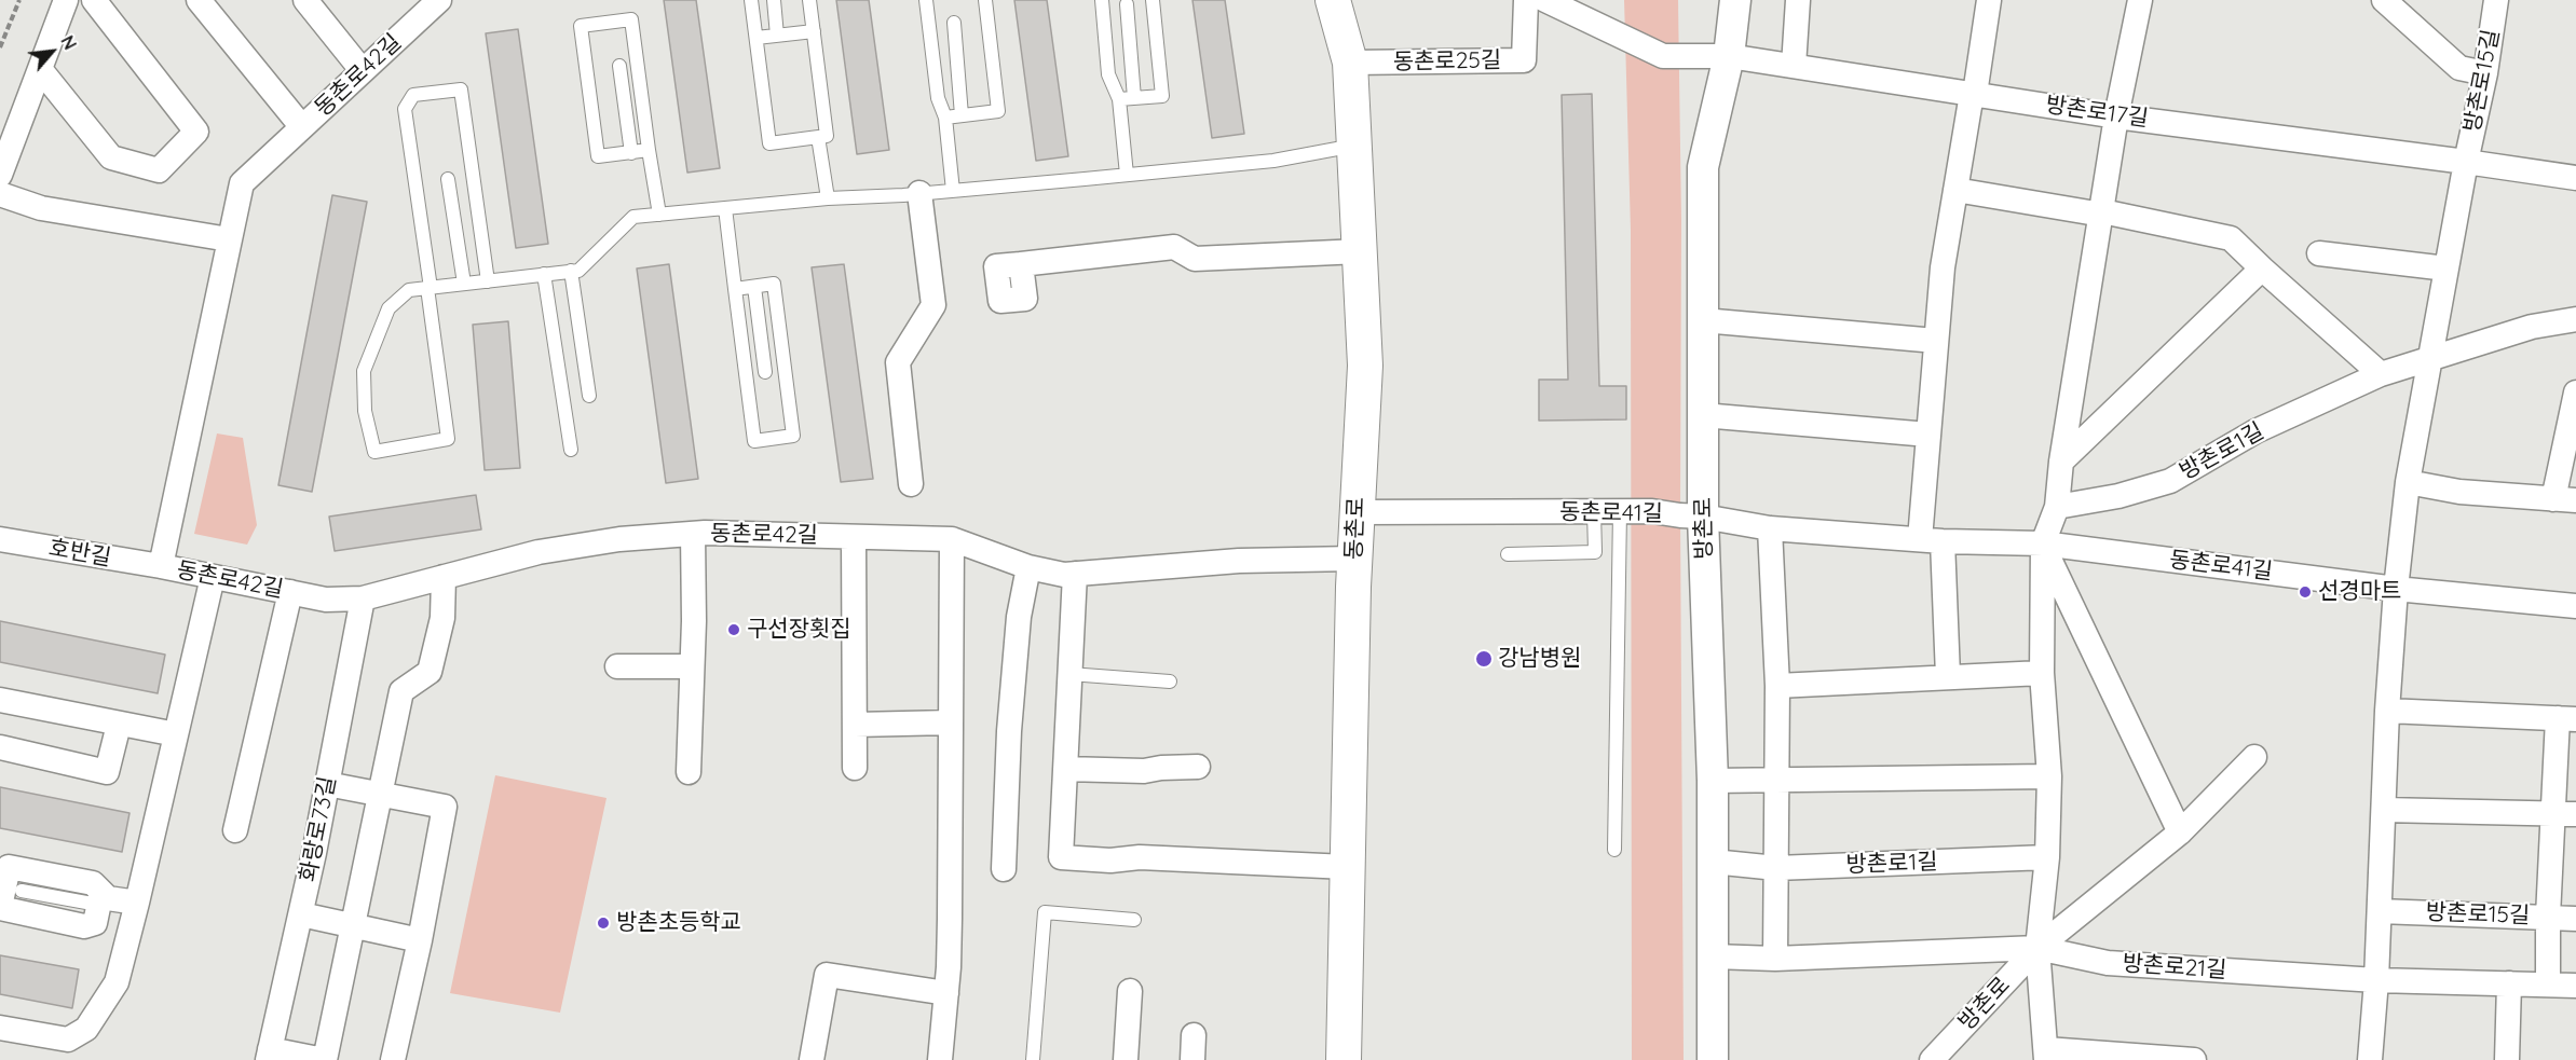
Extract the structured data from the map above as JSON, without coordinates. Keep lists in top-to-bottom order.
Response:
{
  "streets": {
    "main road": ["동촌로"],
    "street": [
      "동촌로25길",
      "동촌로42길",
      "방촌로15길",
      "방촌로17길",
      "방촌로1길",
      "동촌로41길",
      "방촌로",
      "호반길",
      "화랑로73길",
      "방촌로21길"
    ]
  },
  "crossings": [
    ["동촌로25길", "동촌로"],
    ["동촌로42길", "동촌로"],
    ["동촌로42길", "호반길"],
    ["동촌로42길", "화랑로73길"],
    ["방촌로15길", "방촌로17길"],
    ["방촌로15길", "방촌로1길"],
    ["방촌로15길", "동촌로41길"],
    ["방촌로15길", "방촌로21길"],
    ["방촌로17길", "방촌로"],
    ["방촌로1길", "방촌로"],
    ["동촌로41길", "동촌로"],
    ["동촌로41길", "방촌로"],
    ["방촌로", "방촌로21길"]
  ],
  "places": [
    "선경마트",
    "구선장횟집",
    "강남병원",
    "방촌초등학교"
  ],
  "north": "top right"
}
